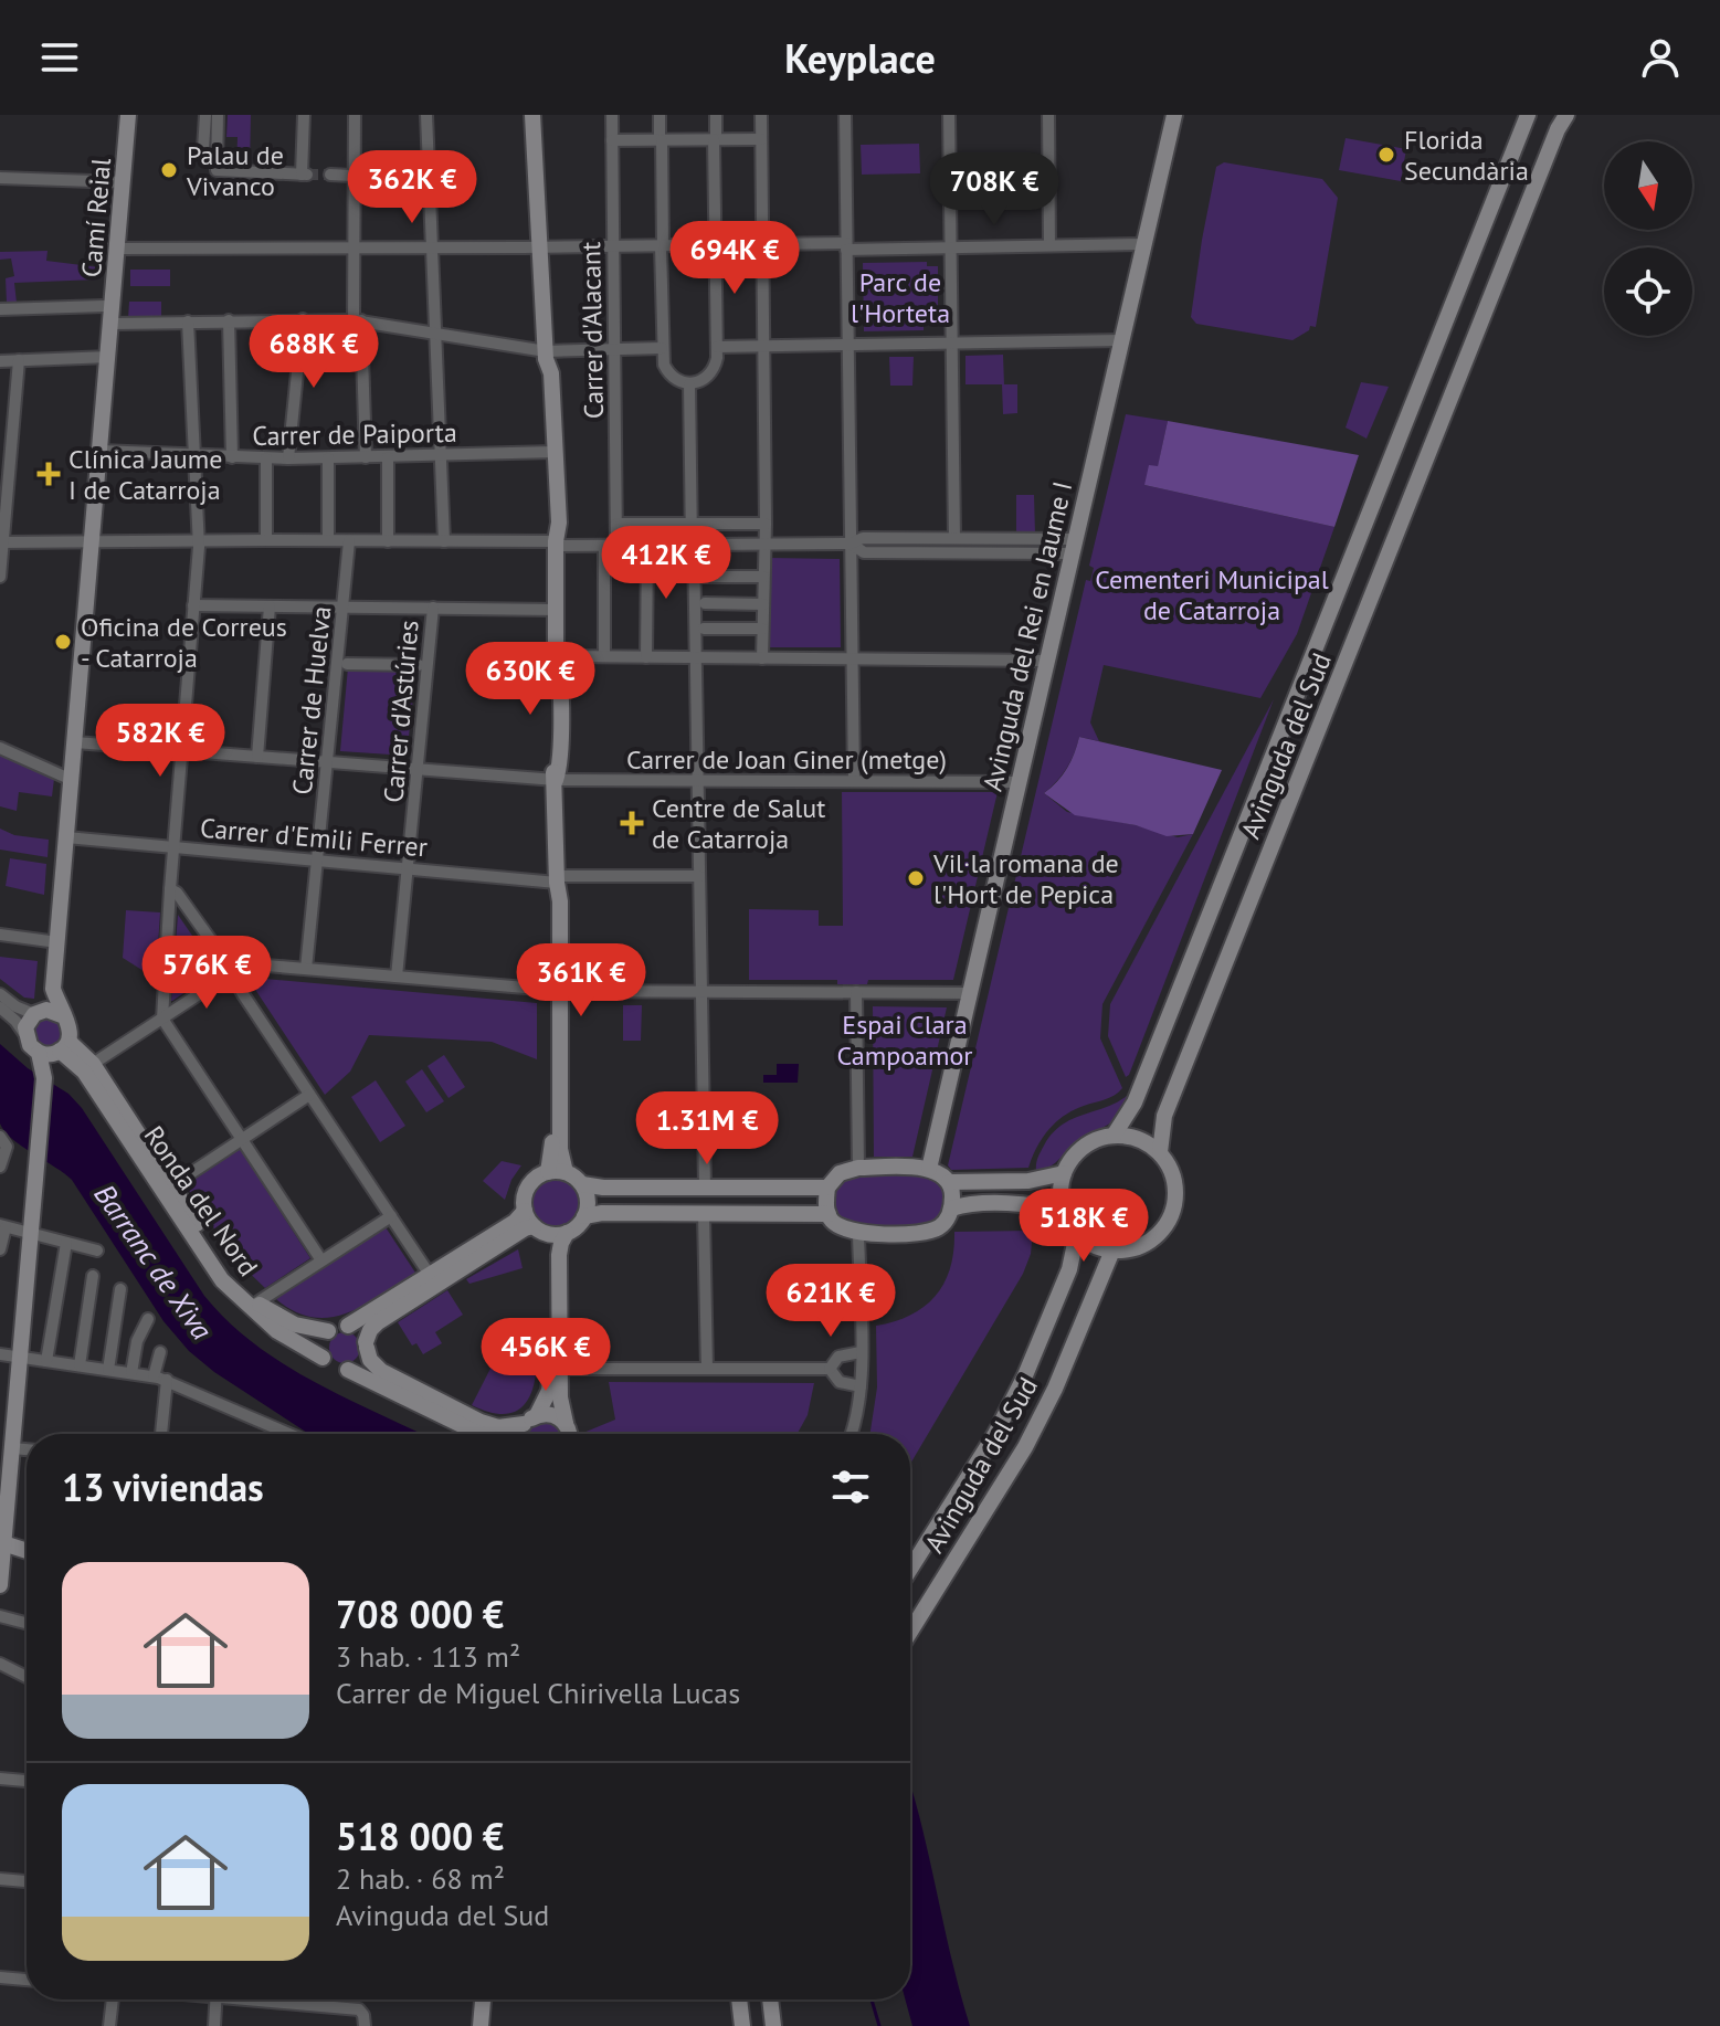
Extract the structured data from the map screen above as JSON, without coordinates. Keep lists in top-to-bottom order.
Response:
{
  "streets": {
    "street": [
      "Camí Reial",
      "Carrer d'Alacant",
      "Carrer de Paiporta",
      "Avinguda del Rei en Jaume I",
      "Carrer de Huelva",
      "Carrer d'Astúries",
      "Avinguda del Sud",
      "Carrer de Joan Giner (metge)",
      "Carrer d'Emili Ferrer",
      "Ronda del Nord"
    ]
  },
  "crossings": [
    ["Camí Reial", "Carrer de Paiporta"],
    ["Camí Reial", "Carrer de Joan Giner (metge)"],
    ["Camí Reial", "Carrer d'Emili Ferrer"],
    ["Avinguda del Rei en Jaume I", "Carrer de Joan Giner (metge)"],
    ["Carrer de Huelva", "Carrer de Joan Giner (metge)"],
    ["Carrer de Huelva", "Carrer d'Emili Ferrer"],
    ["Carrer d'Astúries", "Carrer de Joan Giner (metge)"],
    ["Carrer d'Astúries", "Carrer d'Emili Ferrer"]
  ],
  "water": ["Barranc de Xiva"],
  "parks": ["Parc de l'Horteta", "Cementeri Municipal de Catarroja", "Espai Clara Campoamor"],
  "places": {
    "other": [
      "Florida Secundària",
      "Palau de Vivanco",
      "Oficina de Correus - Catarroja",
      "Vil·la romana de l'Hort de Pepica"
    ],
    "health": ["Clínica Jaume I de Catarroja", "Centre de Salut de Catarroja"]
  },
  "north": "bottom",
  "page": {
    "header": "Keyplace",
    "price": [
      "362K €",
      "708K €",
      "694K €",
      "688K €",
      "412K €",
      "630K €",
      "582K €",
      "576K €",
      "361K €",
      "1.31M €",
      "518K €",
      "621K €",
      "456K €"
    ],
    "heading": "13 viviendas",
    "list": [
      {
        "name": "708 000 €",
        "note": "3 hab. · 113 m² · Carrer de Miguel Chirivella Lucas"
      },
      {
        "name": "518 000 €",
        "note": "2 hab. · 68 m² · Avinguda del Sud"
      }
    ]
  }
}
